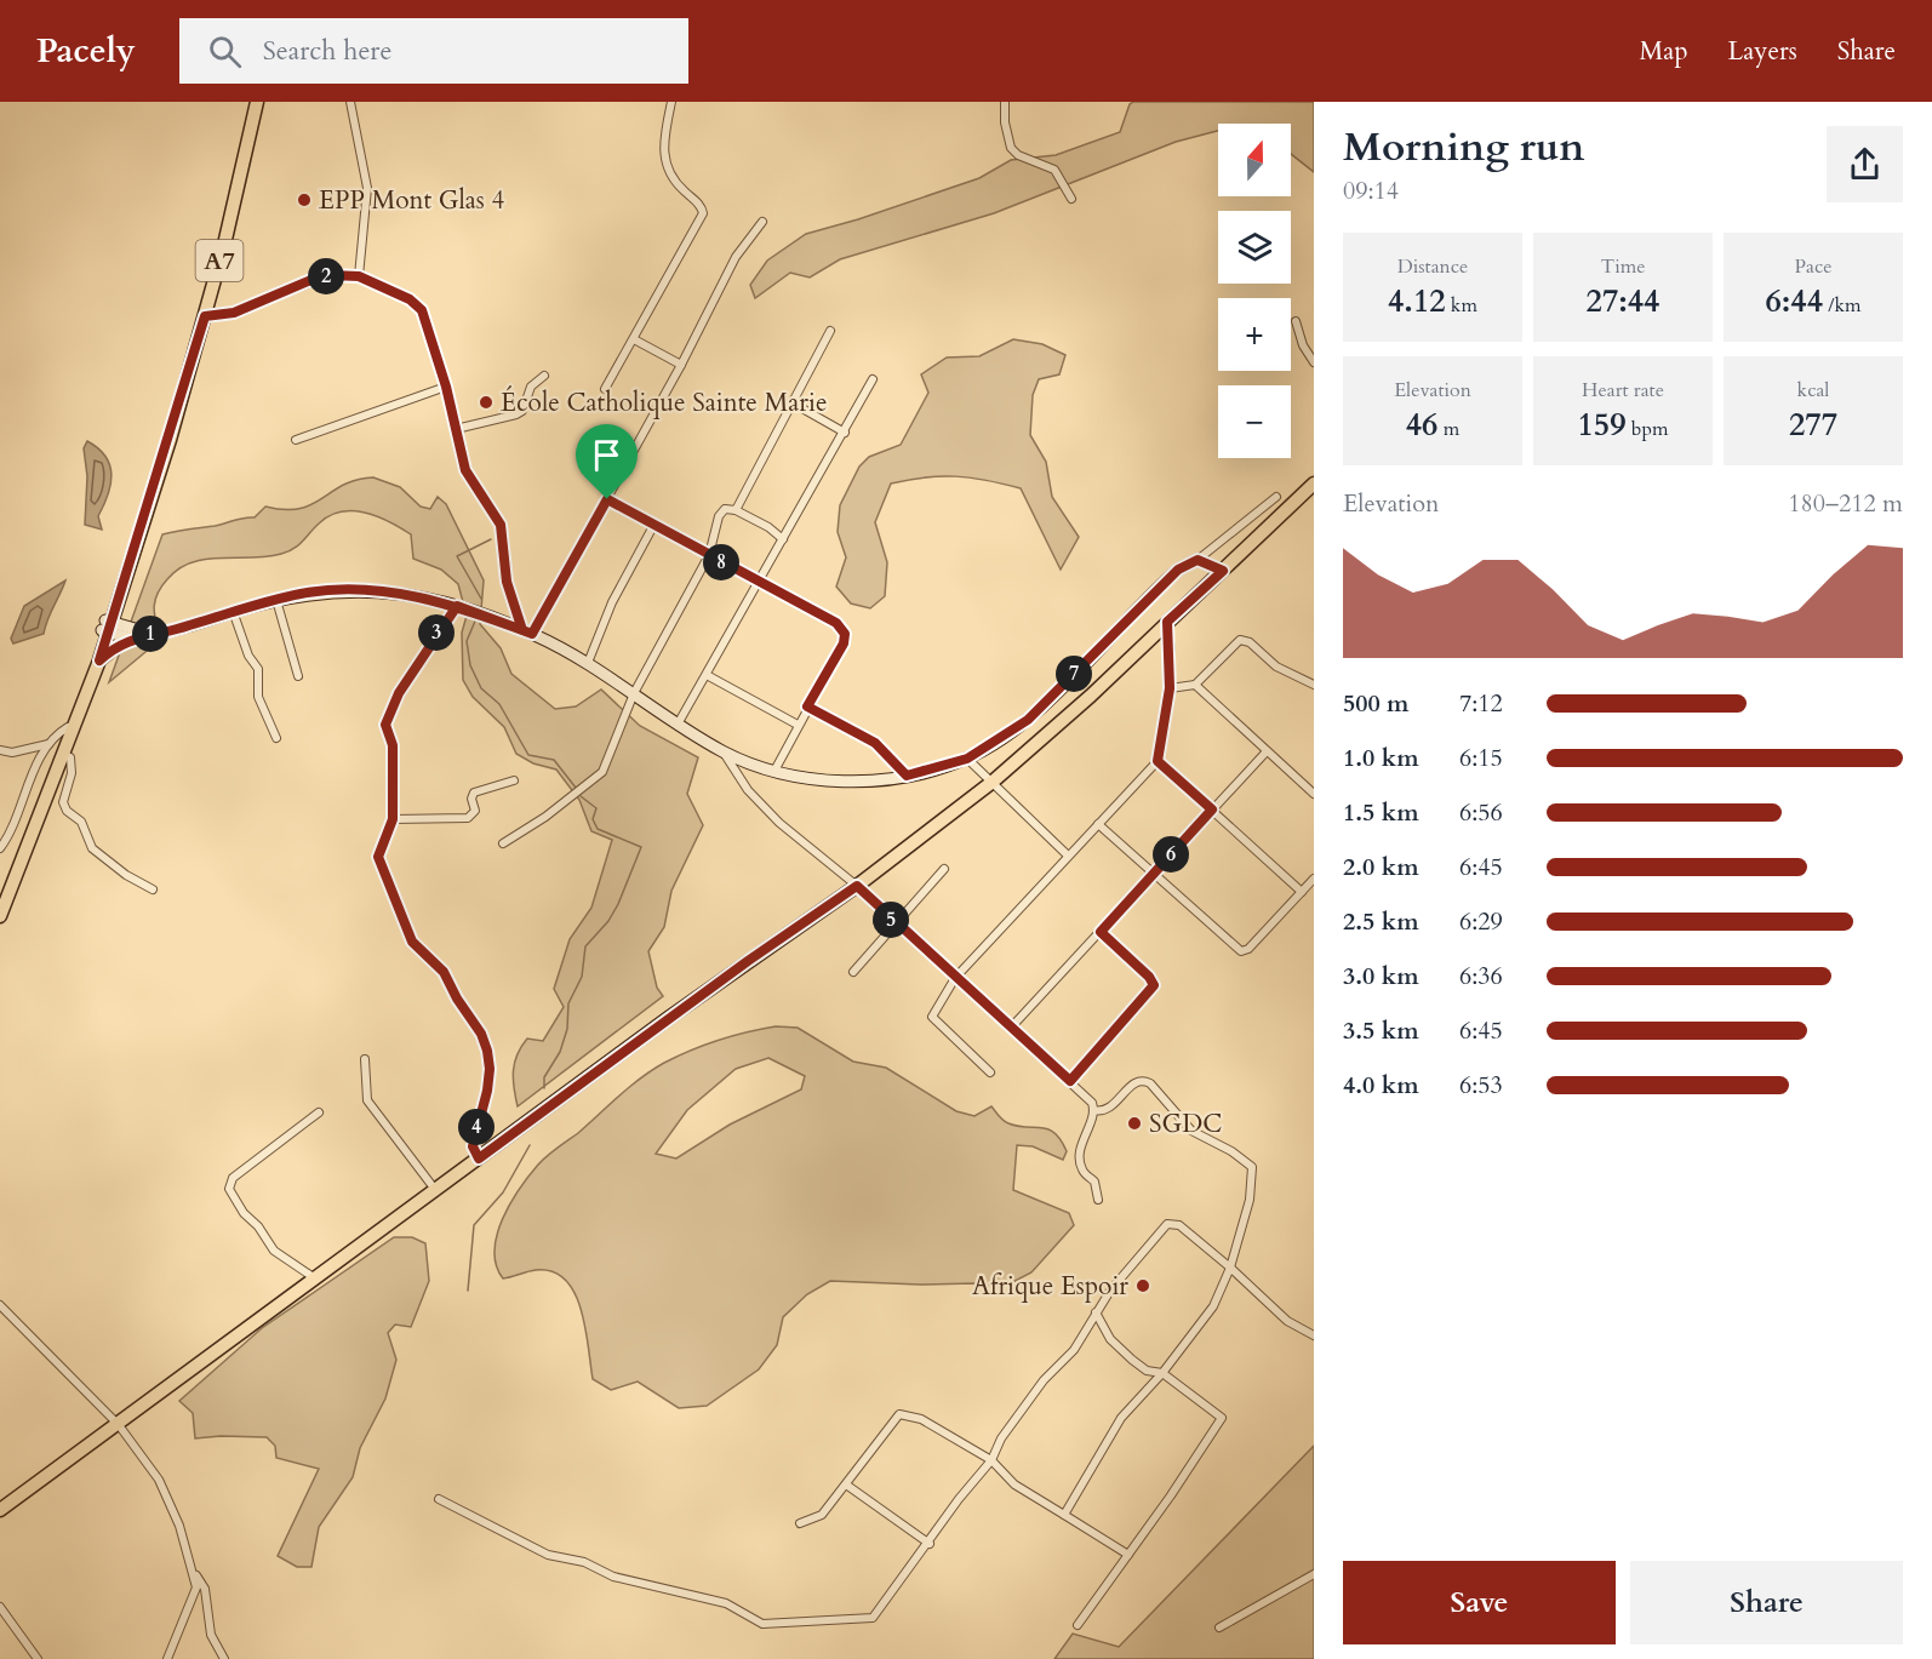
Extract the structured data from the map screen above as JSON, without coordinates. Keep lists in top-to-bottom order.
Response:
{
  "streets": {
    "main road": ["A7"]
  },
  "places": [
    "EPP Mont Glas 4",
    "École Catholique Sainte Marie",
    "SGDC",
    "Afrique Espoir"
  ],
  "north": "top",
  "page": {
    "header": "Pacely",
    "search": "Search here",
    "nav": ["Map", "Layers", "Share"],
    "heading": ["Morning run", "09:14"],
    "map_buttons": ["+", "−"],
    "stats": [
      ["Distance", "4.12 km"],
      ["Time", "27:44"],
      ["Pace", "6:44 /km"],
      ["Elevation", "46 m"],
      ["Heart rate", "159 bpm"],
      ["kcal", "277"]
    ],
    "pins": [
      "2",
      "8",
      "3",
      "1",
      "7",
      "6",
      "5",
      "4"
    ],
    "chart": ["Elevation", "180–212 m"],
    "list": [
      {
        "name": "500 m",
        "note": "7:12"
      },
      {
        "name": "1.0 km",
        "note": "6:15"
      },
      {
        "name": "1.5 km",
        "note": "6:56"
      },
      {
        "name": "2.0 km",
        "note": "6:45"
      },
      {
        "name": "2.5 km",
        "note": "6:29"
      },
      {
        "name": "3.0 km",
        "note": "6:36"
      },
      {
        "name": "3.5 km",
        "note": "6:45"
      },
      {
        "name": "4.0 km",
        "note": "6:53"
      }
    ],
    "buttons": ["Save", "Share"]
  }
}
